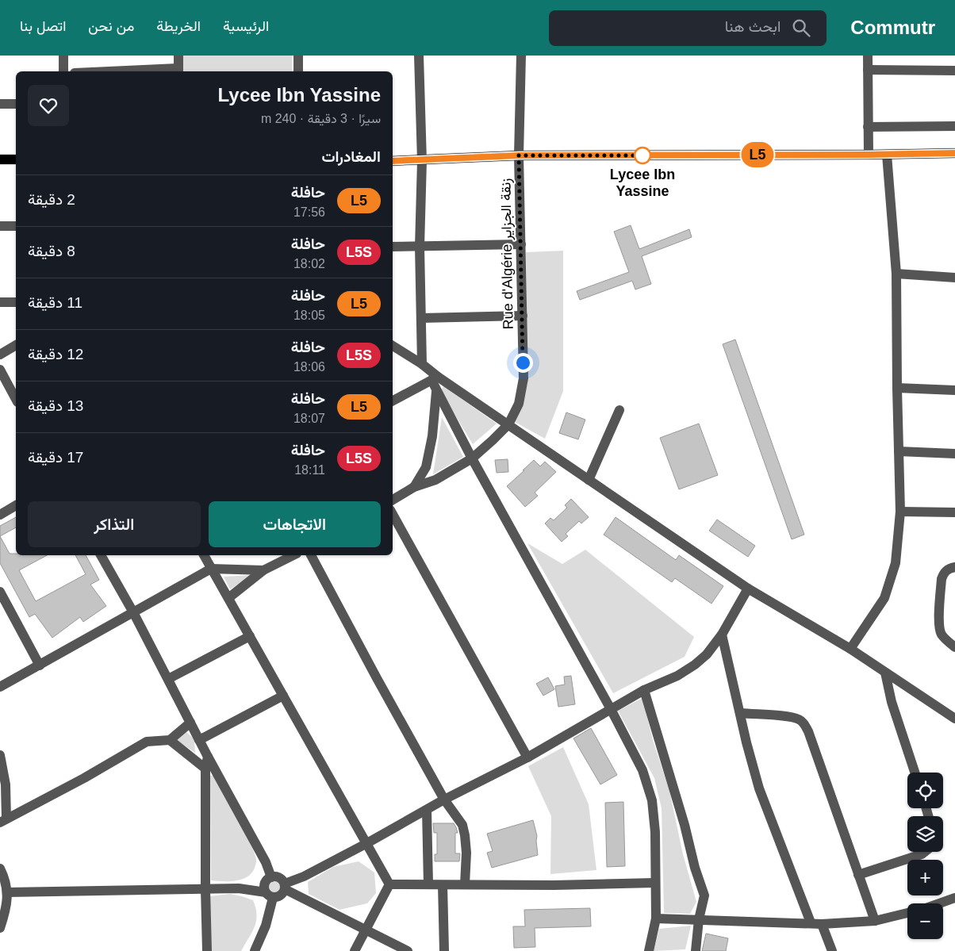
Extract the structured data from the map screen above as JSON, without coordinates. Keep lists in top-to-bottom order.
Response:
{
  "streets": {
    "street": ["Rue d'Algérie زنقة الجزاير"]
  },
  "places": ["Lycee Ibn Yassine"],
  "lines": ["bus line L5"],
  "page": {
    "header": "Commutr",
    "search": "ابحث هنا",
    "nav": [
      "الرئيسية",
      "الخريطة",
      "من نحن",
      "اتصل بنا"
    ],
    "on_map": "L5",
    "heading": [
      ["Lycee Ibn Yassine", "سيرًا · 3 دقيقة · 240 m"],
      "المغادرات"
    ],
    "list": [
      {
        "mark": "L5",
        "name": "حافلة",
        "note": "17:56",
        "value": "2 دقيقة"
      },
      {
        "mark": "L5S",
        "name": "حافلة",
        "note": "18:02",
        "value": "8 دقيقة"
      },
      {
        "mark": "L5",
        "name": "حافلة",
        "note": "18:05",
        "value": "11 دقيقة"
      },
      {
        "mark": "L5S",
        "name": "حافلة",
        "note": "18:06",
        "value": "12 دقيقة"
      },
      {
        "mark": "L5",
        "name": "حافلة",
        "note": "18:07",
        "value": "13 دقيقة"
      },
      {
        "mark": "L5S",
        "name": "حافلة",
        "note": "18:11",
        "value": "17 دقيقة"
      }
    ],
    "buttons": ["الاتجاهات", "التذاكر"],
    "map_buttons": ["+", "−"]
  }
}
